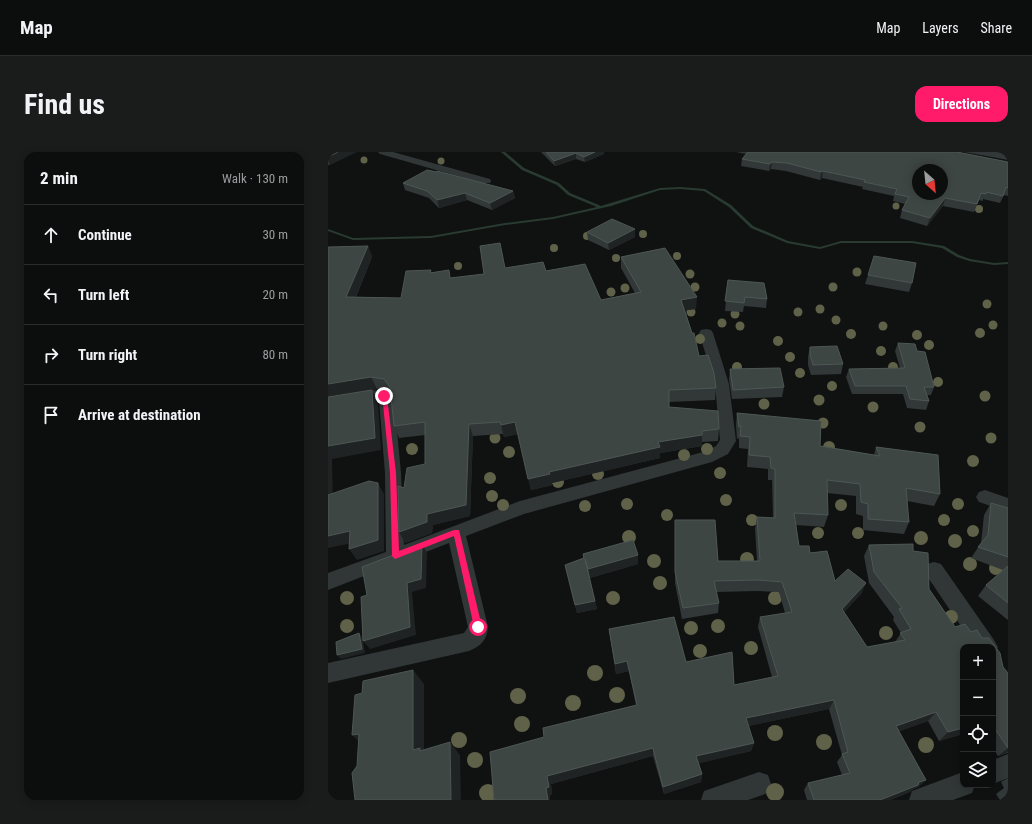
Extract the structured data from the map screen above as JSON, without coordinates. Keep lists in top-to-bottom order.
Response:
{
  "north": "bottom right",
  "page": {
    "header": "Map",
    "nav": ["Map", "Layers", "Share"],
    "buttons": "Directions",
    "title": "Find us",
    "heading": ["2 min", "Walk · 130 m"],
    "list": [
      ["Continue", "30 m"],
      ["Turn left", "20 m"],
      ["Turn right", "80 m"],
      "Arrive at destination"
    ],
    "map_buttons": ["+", "−"]
  }
}
